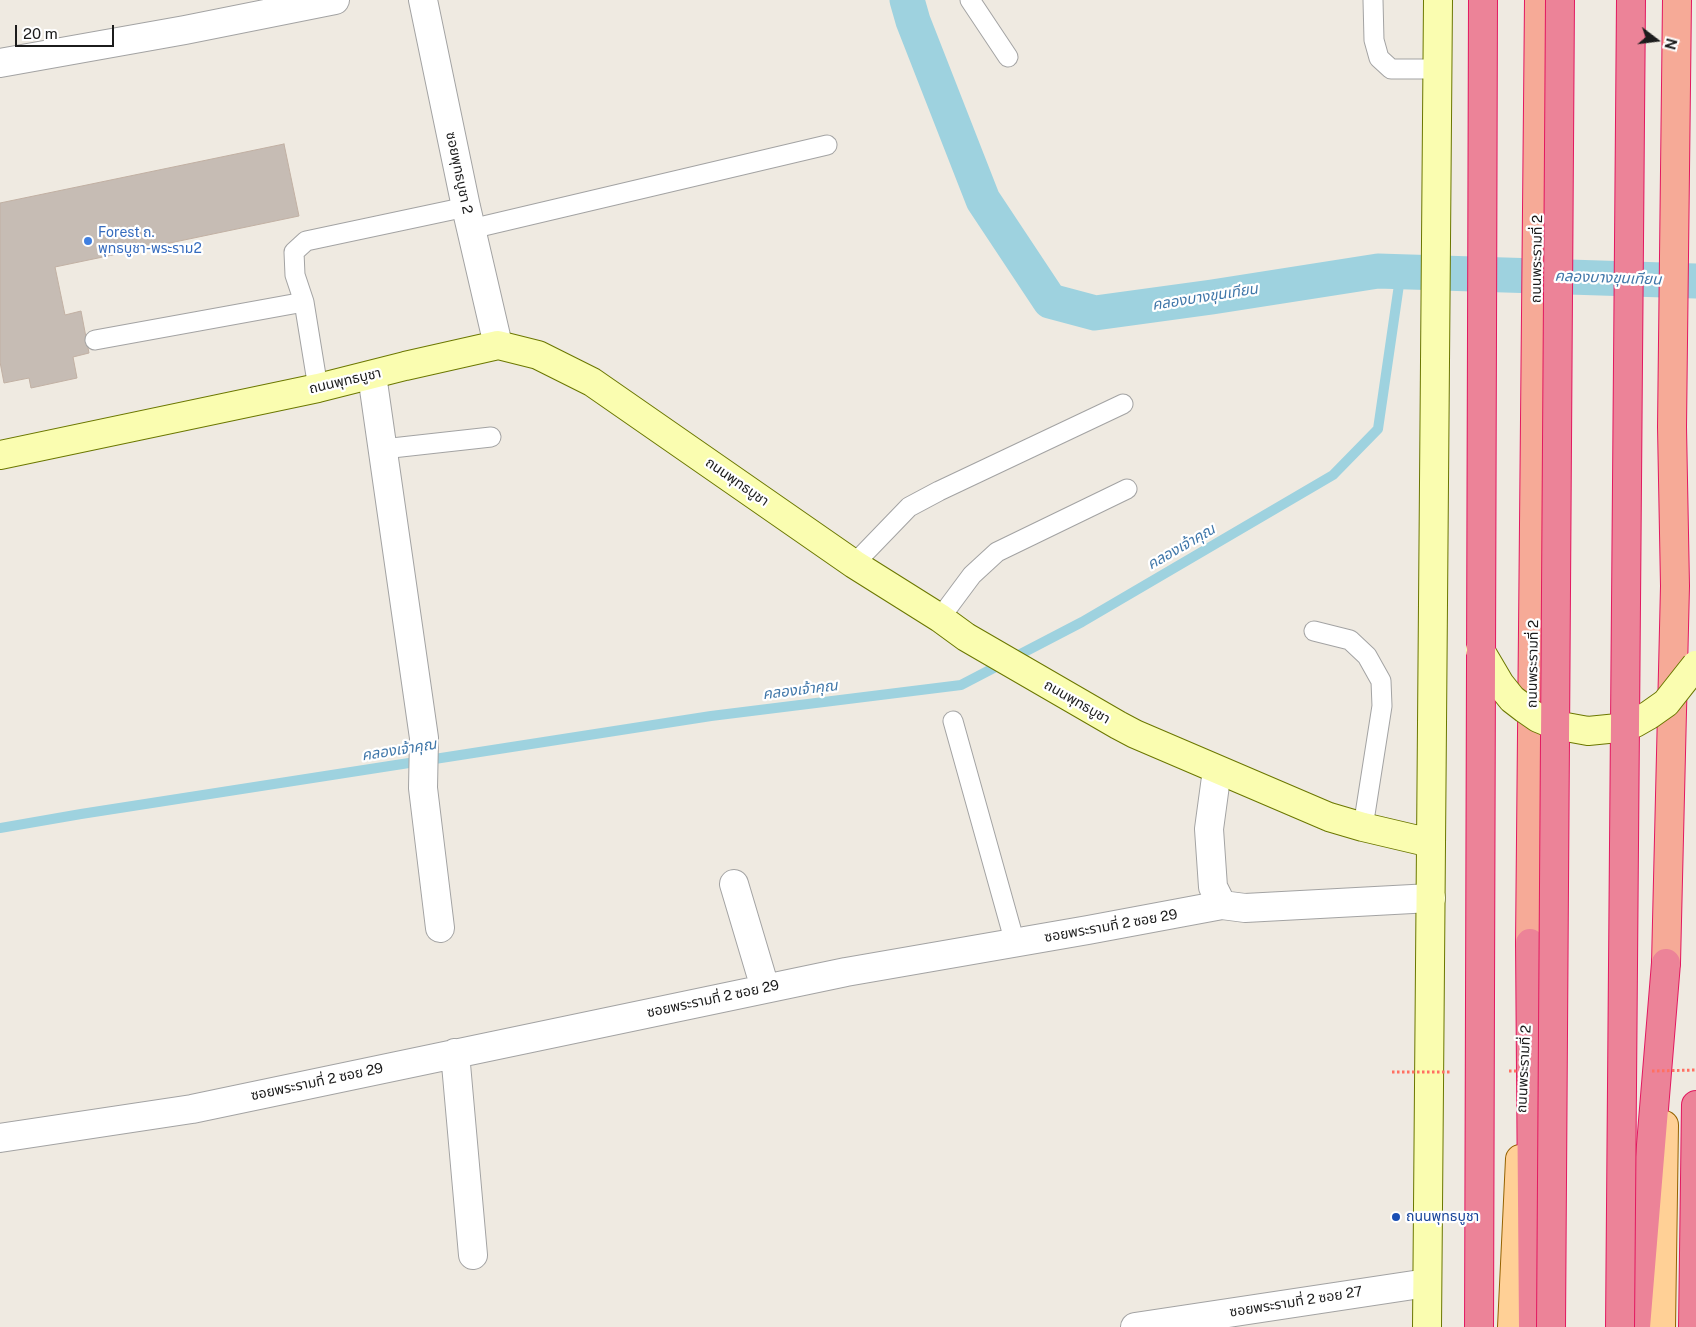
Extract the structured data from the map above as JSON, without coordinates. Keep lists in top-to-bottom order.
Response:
{
  "streets": {
    "highway": ["ถนนพระรามที่ 2"],
    "main road": ["ถนนพุทธบูชา"],
    "street": ["ซอยพุทธบูชา 2", "ซอยพระรามที่ 2 ซอย 29", "ซอยพระรามที่ 2 ซอย 27"]
  },
  "crossings": [
    ["ซอยพุทธบูชา 2", "ถนนพุทธบูชา"]
  ],
  "water": ["คลองบางขุนเทียน", "คลองเจ้าคุณ"],
  "places": ["Forest ถ. พุทธบูชา-พระราม2", "ถนนพุทธบูชา"],
  "scale_bar": "20 m",
  "north": "right"
}
